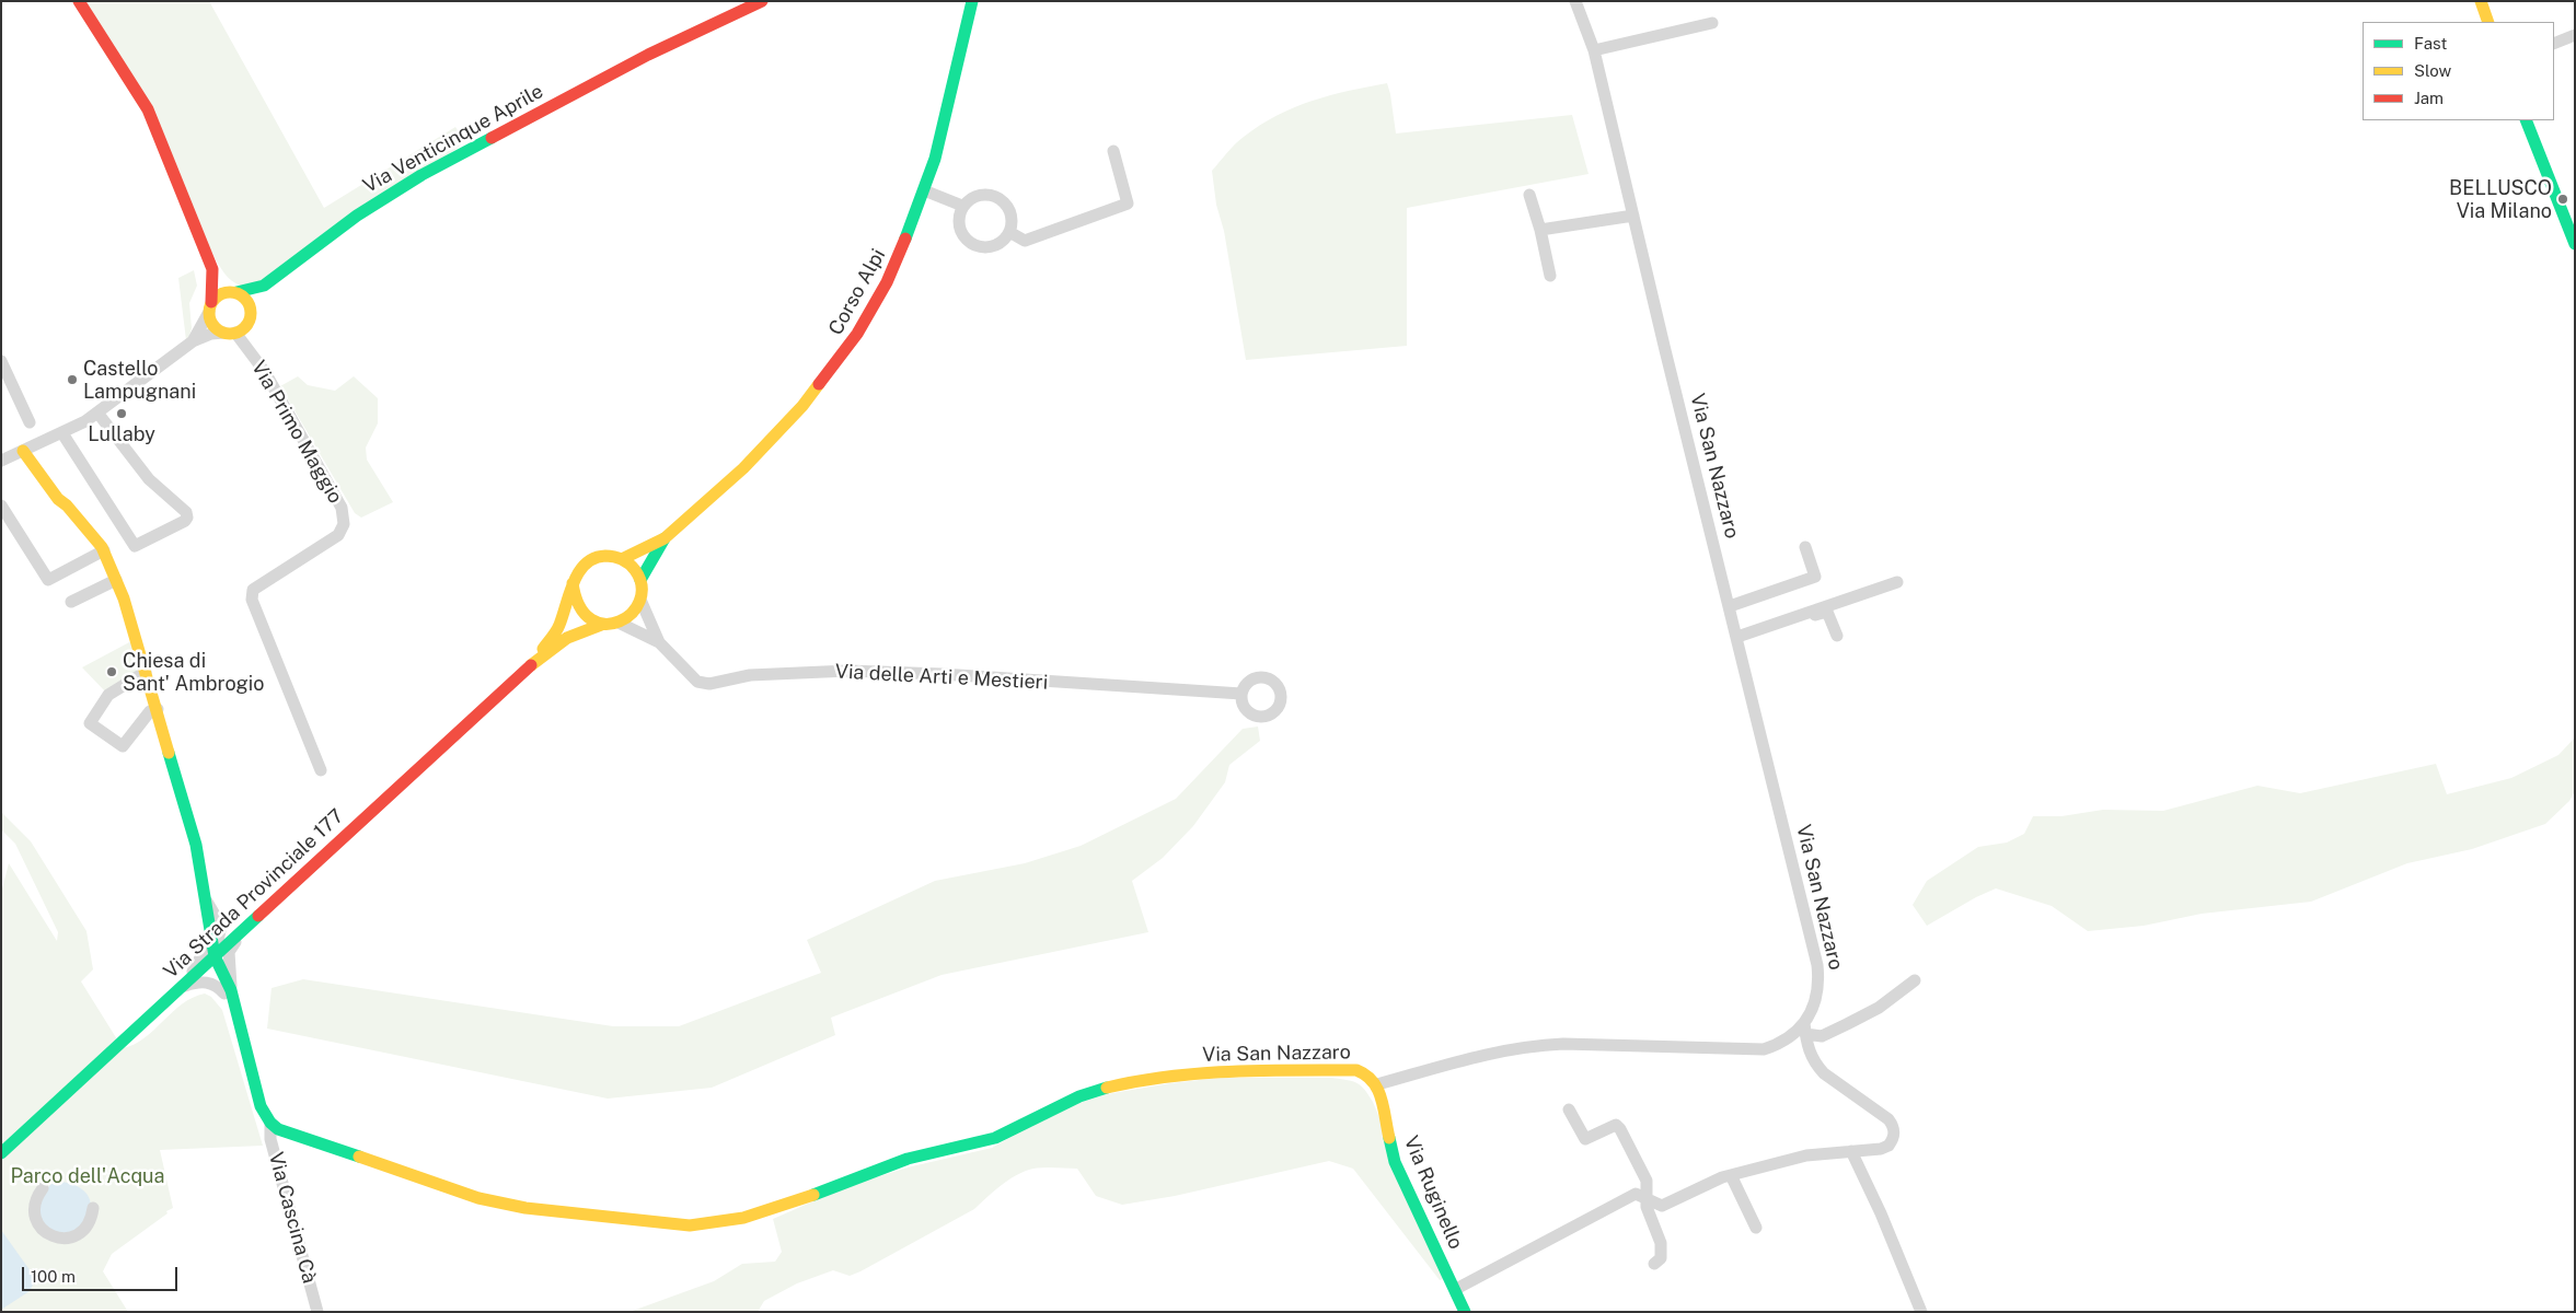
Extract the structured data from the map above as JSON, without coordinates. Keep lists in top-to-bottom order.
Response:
{
  "streets": {
    "street": [
      "Via Venticinque Aprile",
      "Corso Alpi",
      "Via Primo Maggio",
      "Via San Nazzaro",
      "Via delle Arti e Mestieri",
      "Via Strada Provinciale 177",
      "Via Ruginello",
      "Via Cascina Cà"
    ]
  },
  "crossings": [
    ["Via Venticinque Aprile", "Via Primo Maggio"],
    ["Corso Alpi", "Via delle Arti e Mestieri"],
    ["Corso Alpi", "Via Strada Provinciale 177"],
    ["Via San Nazzaro", "Via Ruginello"],
    ["Via San Nazzaro", "Via Cascina Cà"],
    ["Via delle Arti e Mestieri", "Via Strada Provinciale 177"]
  ],
  "parks": ["Parco dell'Acqua"],
  "places": [
    "BELLUSCO Via Milano",
    "Castello Lampugnani",
    "Lullaby",
    "Chiesa di Sant' Ambrogio"
  ],
  "legend": ["Fast", "Slow", "Jam"],
  "scale_bar": "100 m"
}
